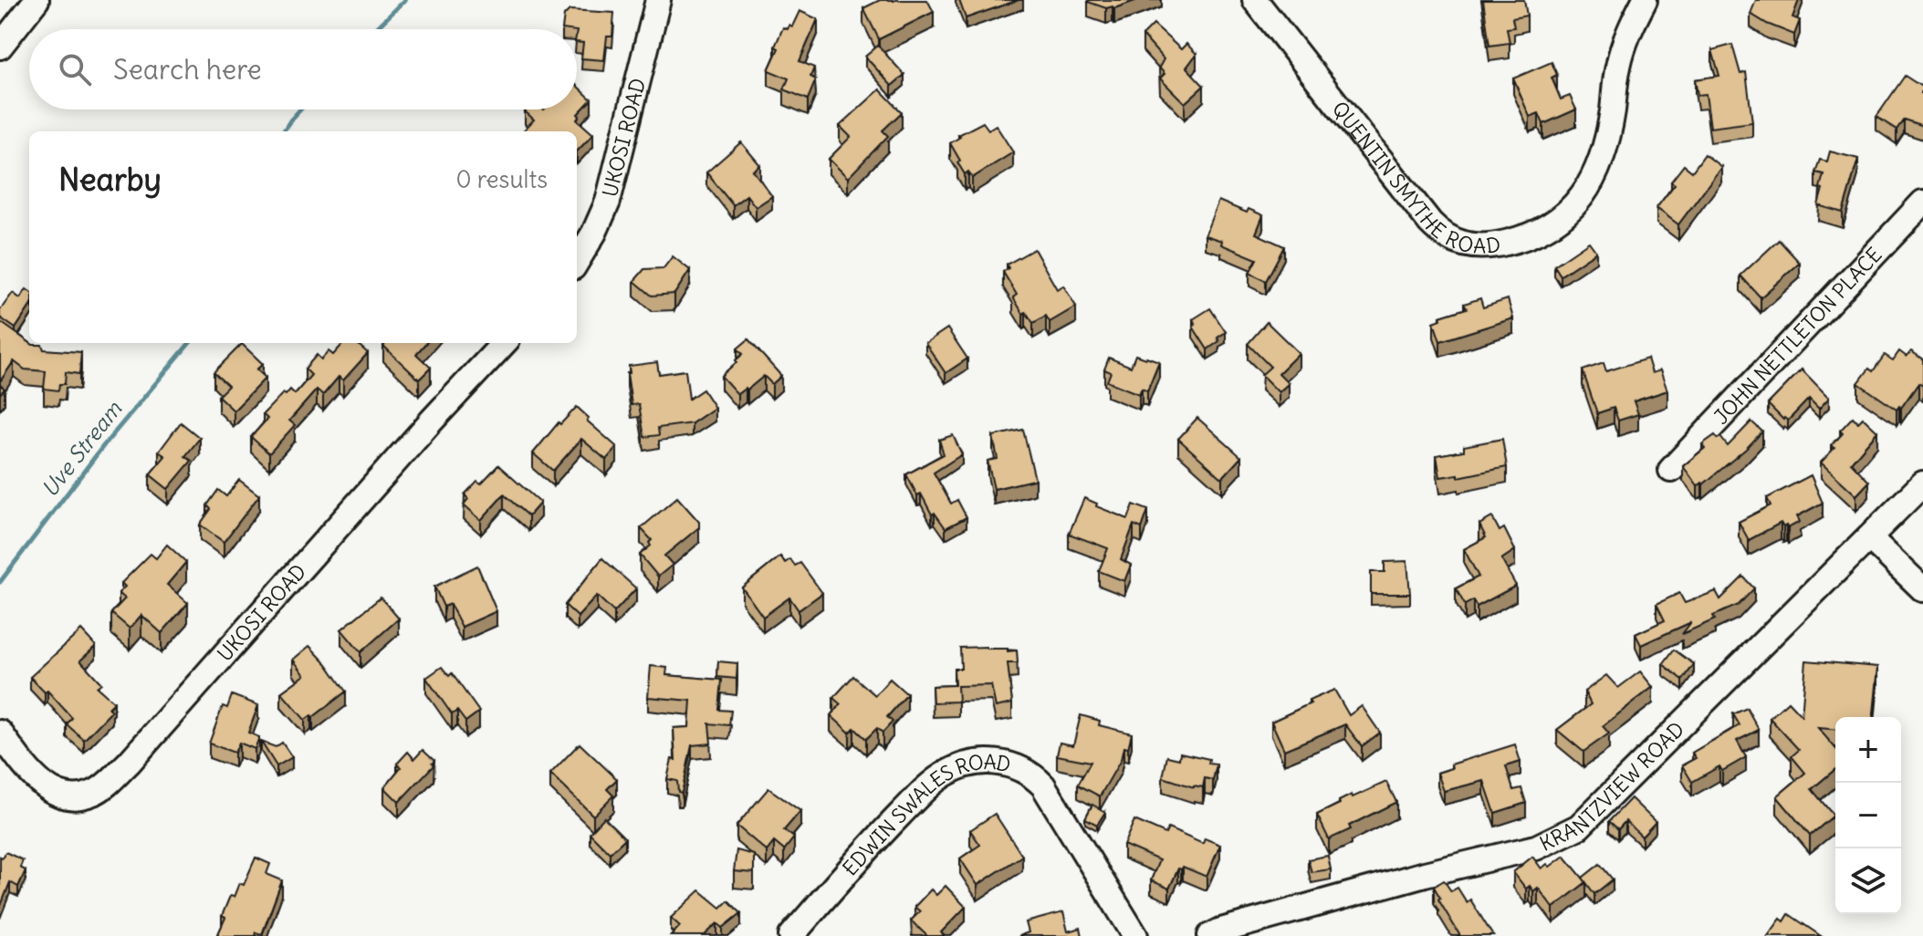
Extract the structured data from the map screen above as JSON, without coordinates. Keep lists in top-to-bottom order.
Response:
{
  "streets": {
    "street": [
      "UKOSI ROAD",
      "QUENTIN SMYTHE ROAD",
      "JOHN NETTLETON PLACE",
      "KRANTZVIEW ROAD",
      "EDWIN SWALES ROAD"
    ]
  },
  "water": ["Uve Stream"],
  "page": {
    "search": "Search here",
    "heading": ["Nearby", "0 results"],
    "map_buttons": ["+", "−"]
  }
}
